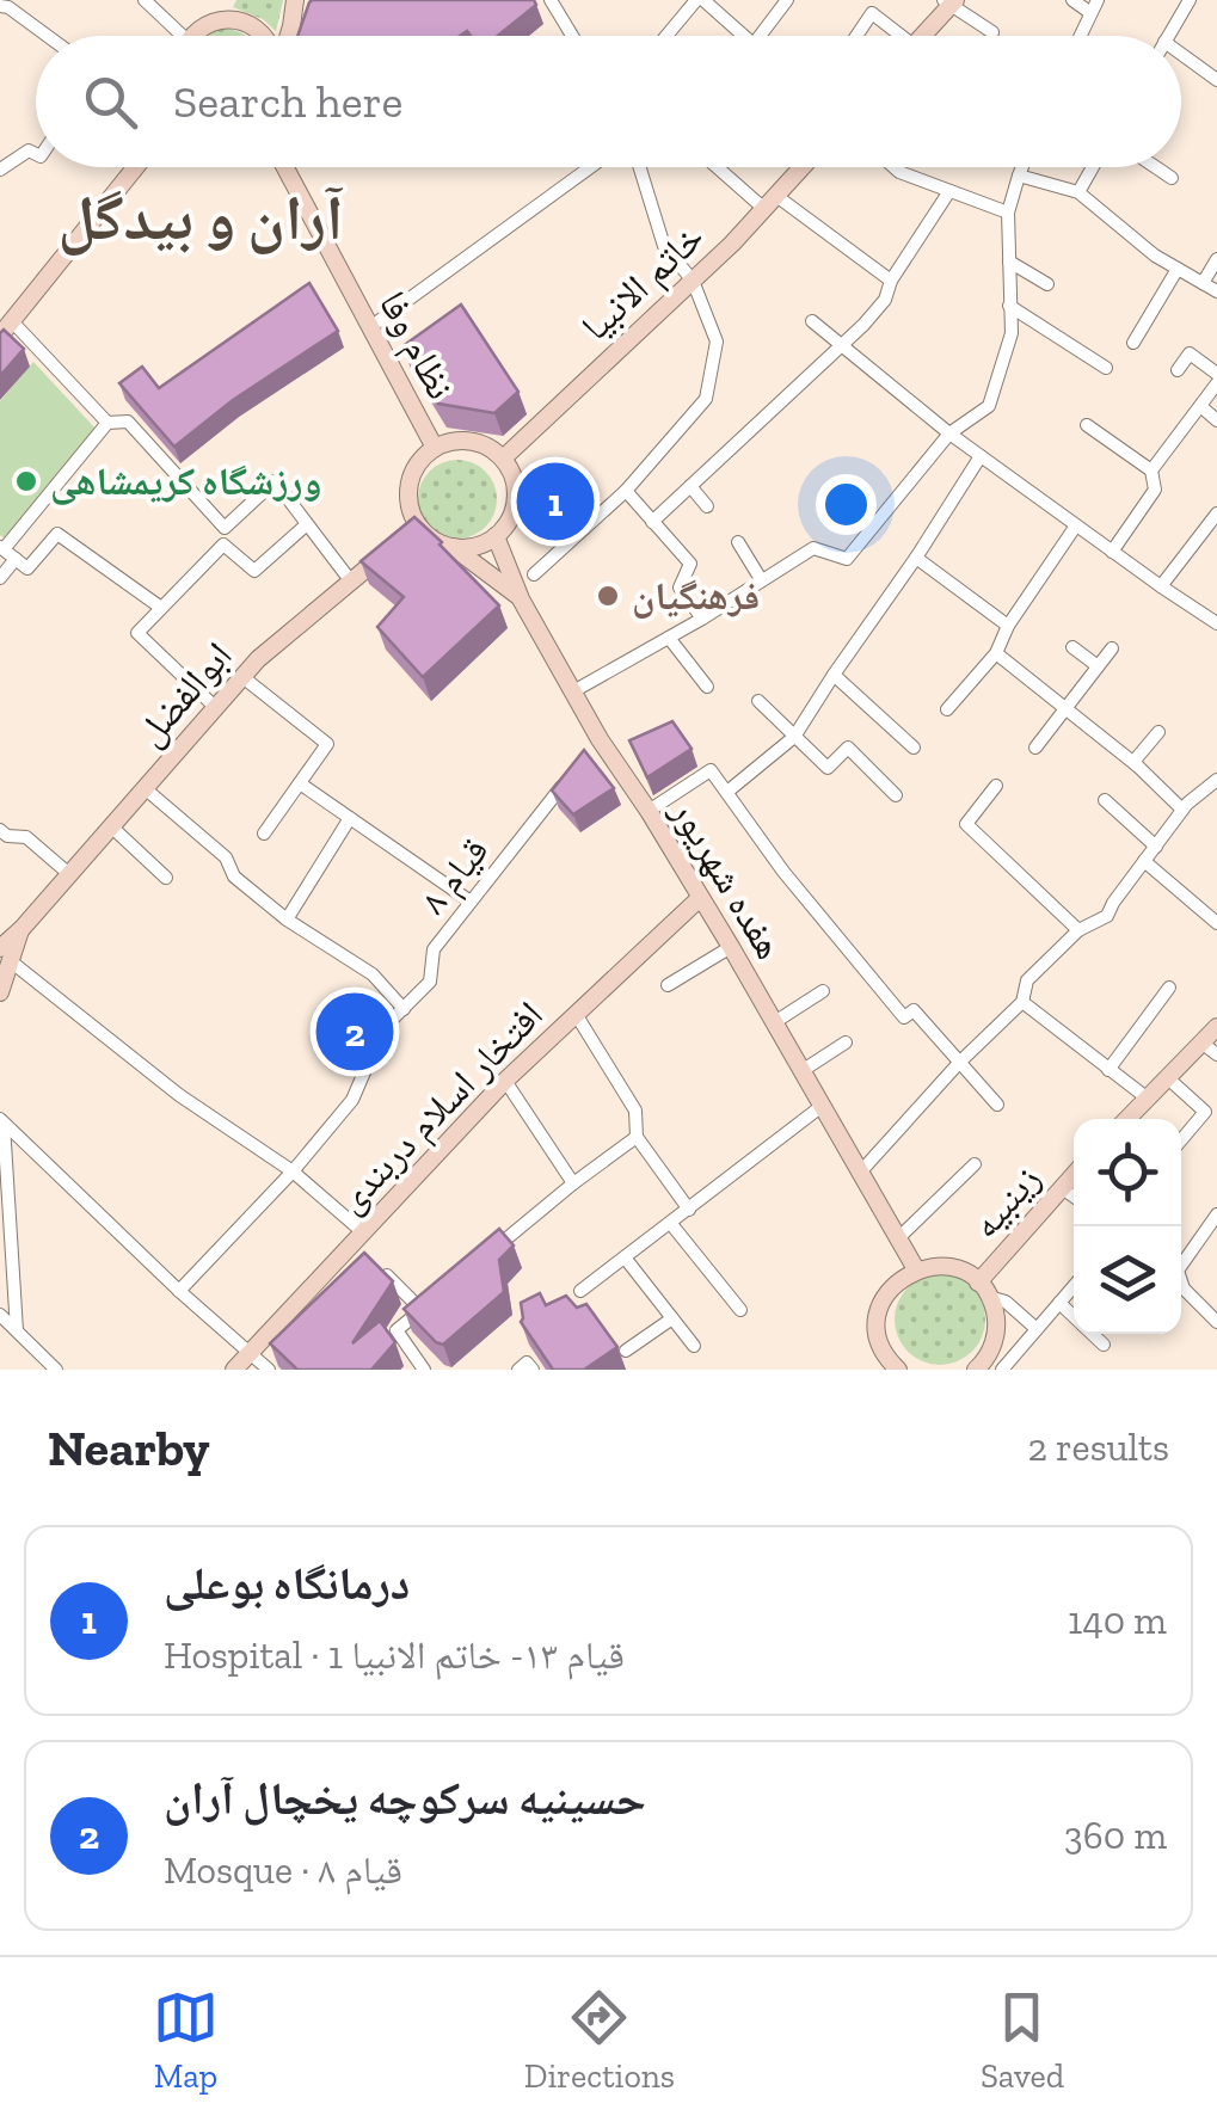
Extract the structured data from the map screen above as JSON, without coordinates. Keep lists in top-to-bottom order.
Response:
{
  "streets": {
    "main road": [
      "خاتم الانبیا",
      "نظام وفا",
      "ابوالفضل",
      "هفده شهریور",
      "افتخار اسلام دربندی",
      "زینبیه"
    ],
    "street": ["قیام ۸"]
  },
  "crossings": [
    ["خاتم الانبیا", "نظام وفا"],
    ["خاتم الانبیا", "ابوالفضل"],
    ["خاتم الانبیا", "هفده شهریور"],
    ["نظام وفا", "ابوالفضل"],
    ["نظام وفا", "هفده شهریور"],
    ["ابوالفضل", "هفده شهریور"],
    ["هفده شهریور", "افتخار اسلام دربندی"]
  ],
  "districts": ["آران و بیدگل"],
  "places": ["ورزشگاه کریمشاهی", "فرهنگیان"],
  "page": {
    "search": "Search here",
    "pins": ["1", "2"],
    "heading": ["Nearby", "2 results"],
    "list": [
      {
        "mark": "1",
        "name": "درمانگاه بوعلی",
        "note": "Hospital · قیام ۱۳- خاتم الانبیا 1",
        "value": "140 m"
      },
      {
        "mark": "2",
        "name": "حسینیه سرکوچه یخچال آران",
        "note": "Mosque · قیام ۸",
        "value": "360 m"
      }
    ],
    "nav": ["Map", "Directions", "Saved"]
  }
}
